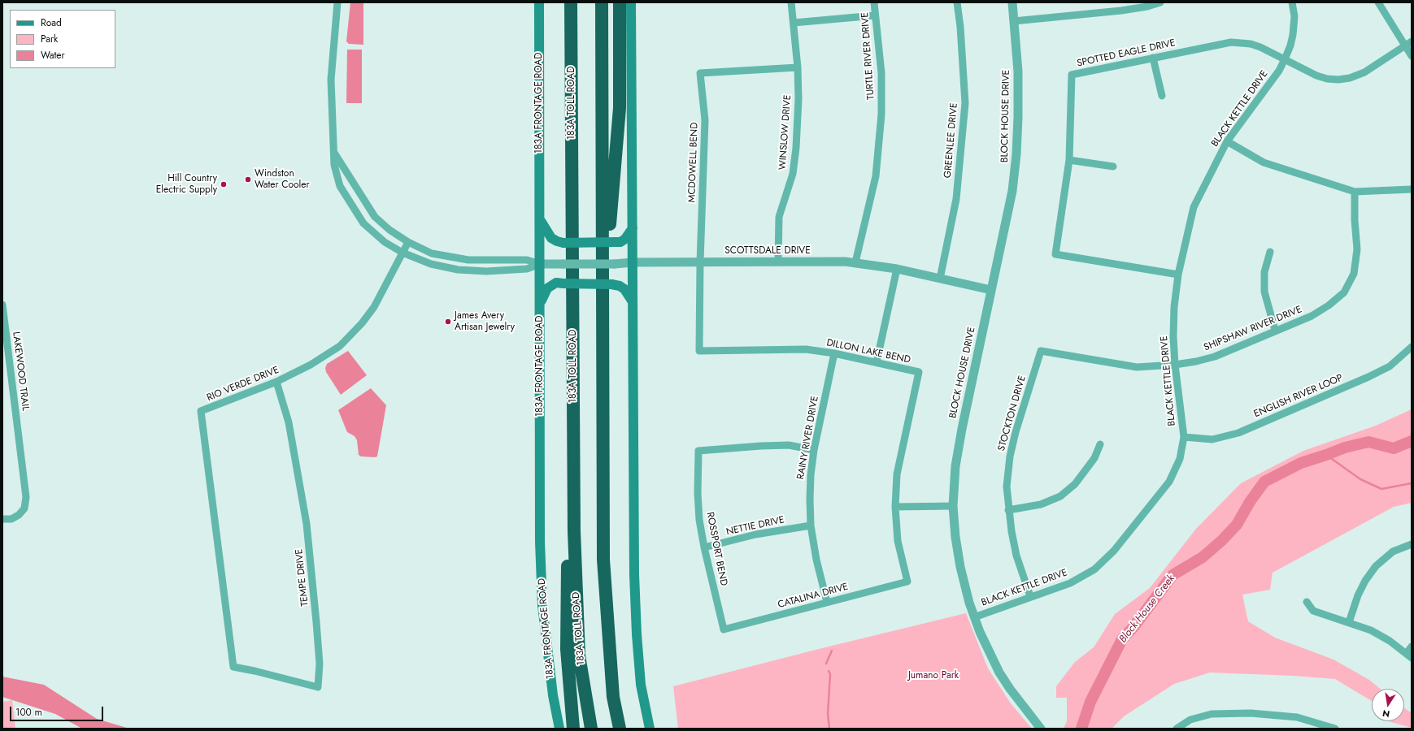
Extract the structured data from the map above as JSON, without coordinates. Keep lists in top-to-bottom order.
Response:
{
  "streets": {
    "highway": ["183A TOLL ROAD"],
    "main road": ["183A FRONTAGE ROAD"],
    "street": [
      "SPOTTED EAGLE DRIVE",
      "TURTLE RIVER DRIVE",
      "BLACK KETTLE DRIVE",
      "BLOCK HOUSE DRIVE",
      "WINSLOW DRIVE",
      "GREENLEE DRIVE",
      "MCDOWELL BEND",
      "SCOTTSDALE DRIVE",
      "SHIPSHAW RIVER DRIVE",
      "DILLON LAKE BEND",
      "LAKEWOOD TRAIL",
      "RIO VERDE DRIVE",
      "ENGLISH RIVER LOOP",
      "STOCKTON DRIVE",
      "RAINY RIVER DRIVE",
      "NETTIE DRIVE",
      "ROSSPORT BEND",
      "TEMPE DRIVE",
      "CATALINA DRIVE"
    ]
  },
  "crossings": [
    ["SPOTTED EAGLE DRIVE", "BLACK KETTLE DRIVE"],
    ["TURTLE RIVER DRIVE", "SCOTTSDALE DRIVE"],
    ["183A FRONTAGE ROAD", "SCOTTSDALE DRIVE"],
    ["BLACK KETTLE DRIVE", "BLOCK HOUSE DRIVE"],
    ["BLACK KETTLE DRIVE", "SHIPSHAW RIVER DRIVE"],
    ["BLACK KETTLE DRIVE", "ENGLISH RIVER LOOP"],
    ["BLACK KETTLE DRIVE", "STOCKTON DRIVE"],
    ["BLOCK HOUSE DRIVE", "SCOTTSDALE DRIVE"],
    ["WINSLOW DRIVE", "MCDOWELL BEND"],
    ["WINSLOW DRIVE", "SCOTTSDALE DRIVE"],
    ["GREENLEE DRIVE", "SCOTTSDALE DRIVE"],
    ["MCDOWELL BEND", "SCOTTSDALE DRIVE"],
    ["MCDOWELL BEND", "DILLON LAKE BEND"],
    ["SCOTTSDALE DRIVE", "RIO VERDE DRIVE"],
    ["SHIPSHAW RIVER DRIVE", "STOCKTON DRIVE"],
    ["DILLON LAKE BEND", "RAINY RIVER DRIVE"],
    ["DILLON LAKE BEND", "CATALINA DRIVE"],
    ["RIO VERDE DRIVE", "TEMPE DRIVE"],
    ["RAINY RIVER DRIVE", "NETTIE DRIVE"],
    ["RAINY RIVER DRIVE", "ROSSPORT BEND"],
    ["RAINY RIVER DRIVE", "CATALINA DRIVE"],
    ["NETTIE DRIVE", "ROSSPORT BEND"],
    ["ROSSPORT BEND", "CATALINA DRIVE"]
  ],
  "water": ["Block House Creek"],
  "parks": ["Jumano Park"],
  "places": ["Windston Water Cooler", "Hill Country Electric Supply", "James Avery Artisan Jewelry"],
  "legend": ["Road", "Park", "Water"],
  "scale_bar": "100 m",
  "north": "bottom"
}
